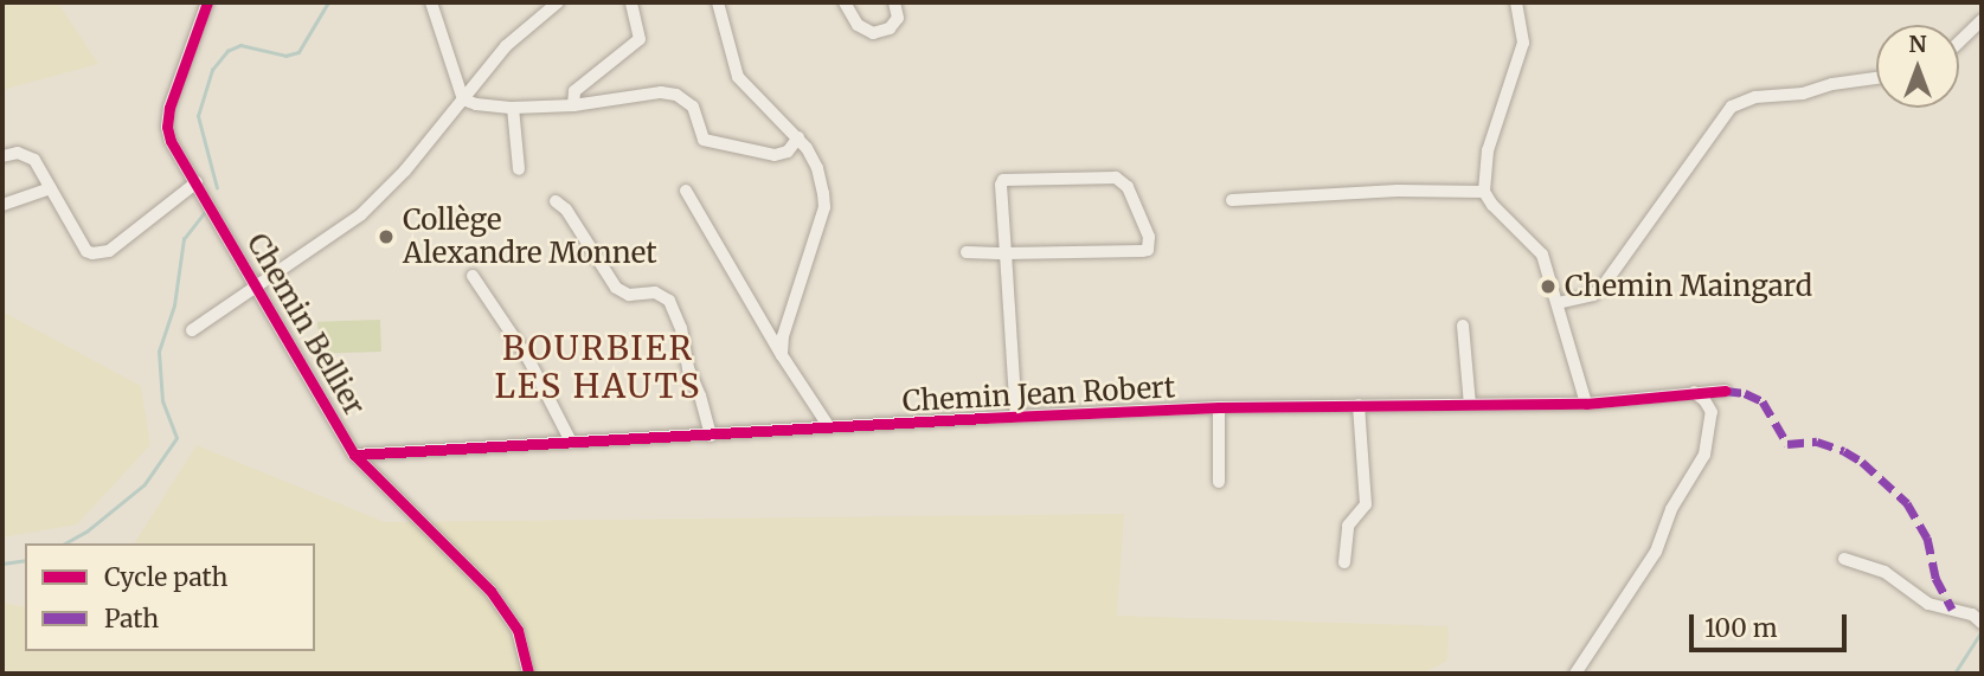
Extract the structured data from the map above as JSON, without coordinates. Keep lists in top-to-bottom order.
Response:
{
  "streets": {
    "street": ["Chemin Bellier", "Chemin Jean Robert"]
  },
  "crossings": [
    ["Chemin Bellier", "Chemin Jean Robert"]
  ],
  "districts": ["BOURBIER LES HAUTS"],
  "places": ["Collège Alexandre Monnet", "Chemin Maingard"],
  "legend": ["Cycle path", "Path"],
  "scale_bar": "100 m",
  "north": "top"
}
